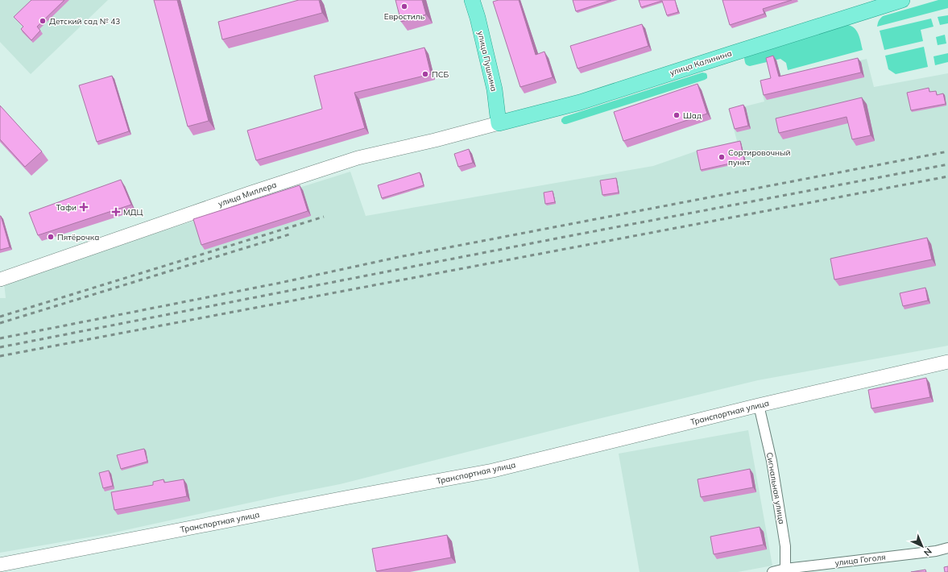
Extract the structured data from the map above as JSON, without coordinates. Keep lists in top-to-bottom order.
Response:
{
  "streets": {
    "main road": [
      "улица Пушкина",
      "улица Калинина",
      "улица Миллера",
      "Транспортная улица"
    ],
    "street": ["Сигнальная улица", "улица Гоголя"]
  },
  "crossings": [
    ["улица Пушкина", "улица Калинина"],
    ["улица Пушкина", "улица Миллера"],
    ["улица Калинина", "улица Миллера"],
    ["Транспортная улица", "Сигнальная улица"],
    ["Сигнальная улица", "улица Гоголя"]
  ],
  "places": {
    "other": [
      "Евростиль",
      "Детский сад № 43",
      "ПСБ",
      "Шад",
      "Сортировочный пункт",
      "Пятёрочка"
    ],
    "health": ["Тафи", "МДЦ"]
  },
  "north": "bottom right"
}
